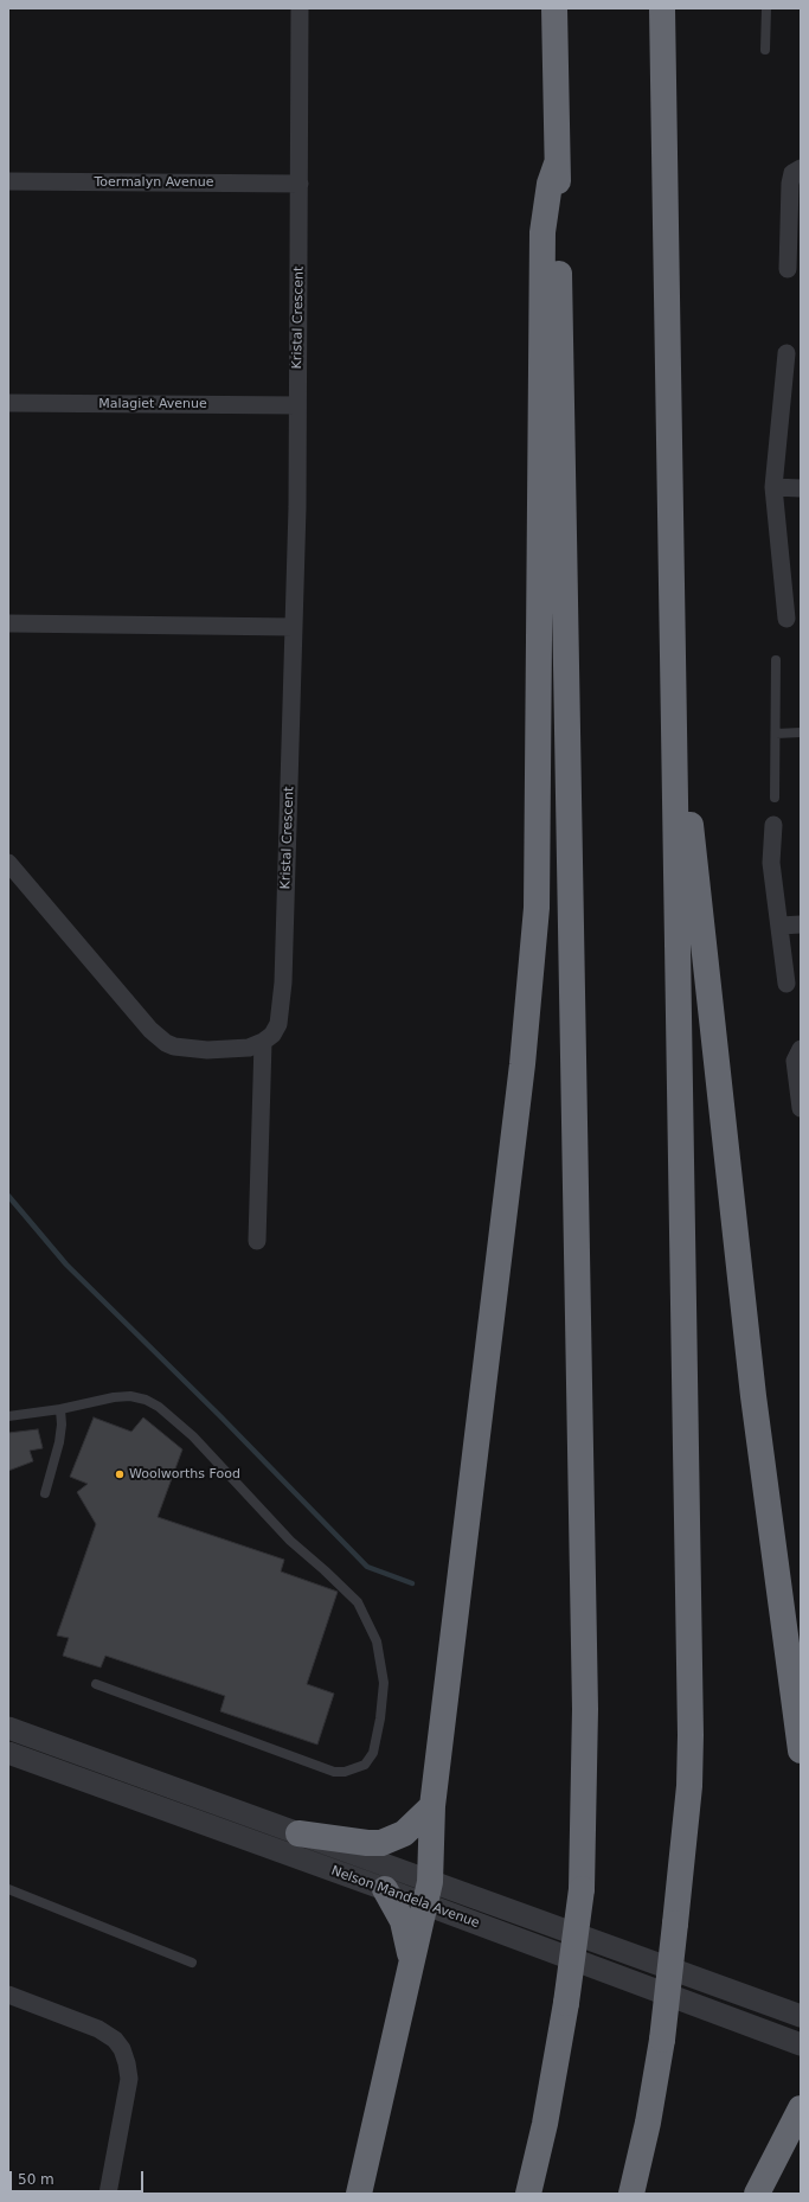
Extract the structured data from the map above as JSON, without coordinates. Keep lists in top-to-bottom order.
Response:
{
  "streets": {
    "street": [
      "Toermalyn Avenue",
      "Kristal Crescent",
      "Malagiet Avenue",
      "Nelson Mandela Avenue"
    ]
  },
  "crossings": [
    ["Toermalyn Avenue", "Kristal Crescent"],
    ["Kristal Crescent", "Malagiet Avenue"]
  ],
  "places": ["Woolworths Food"],
  "scale_bar": "50 m"
}
